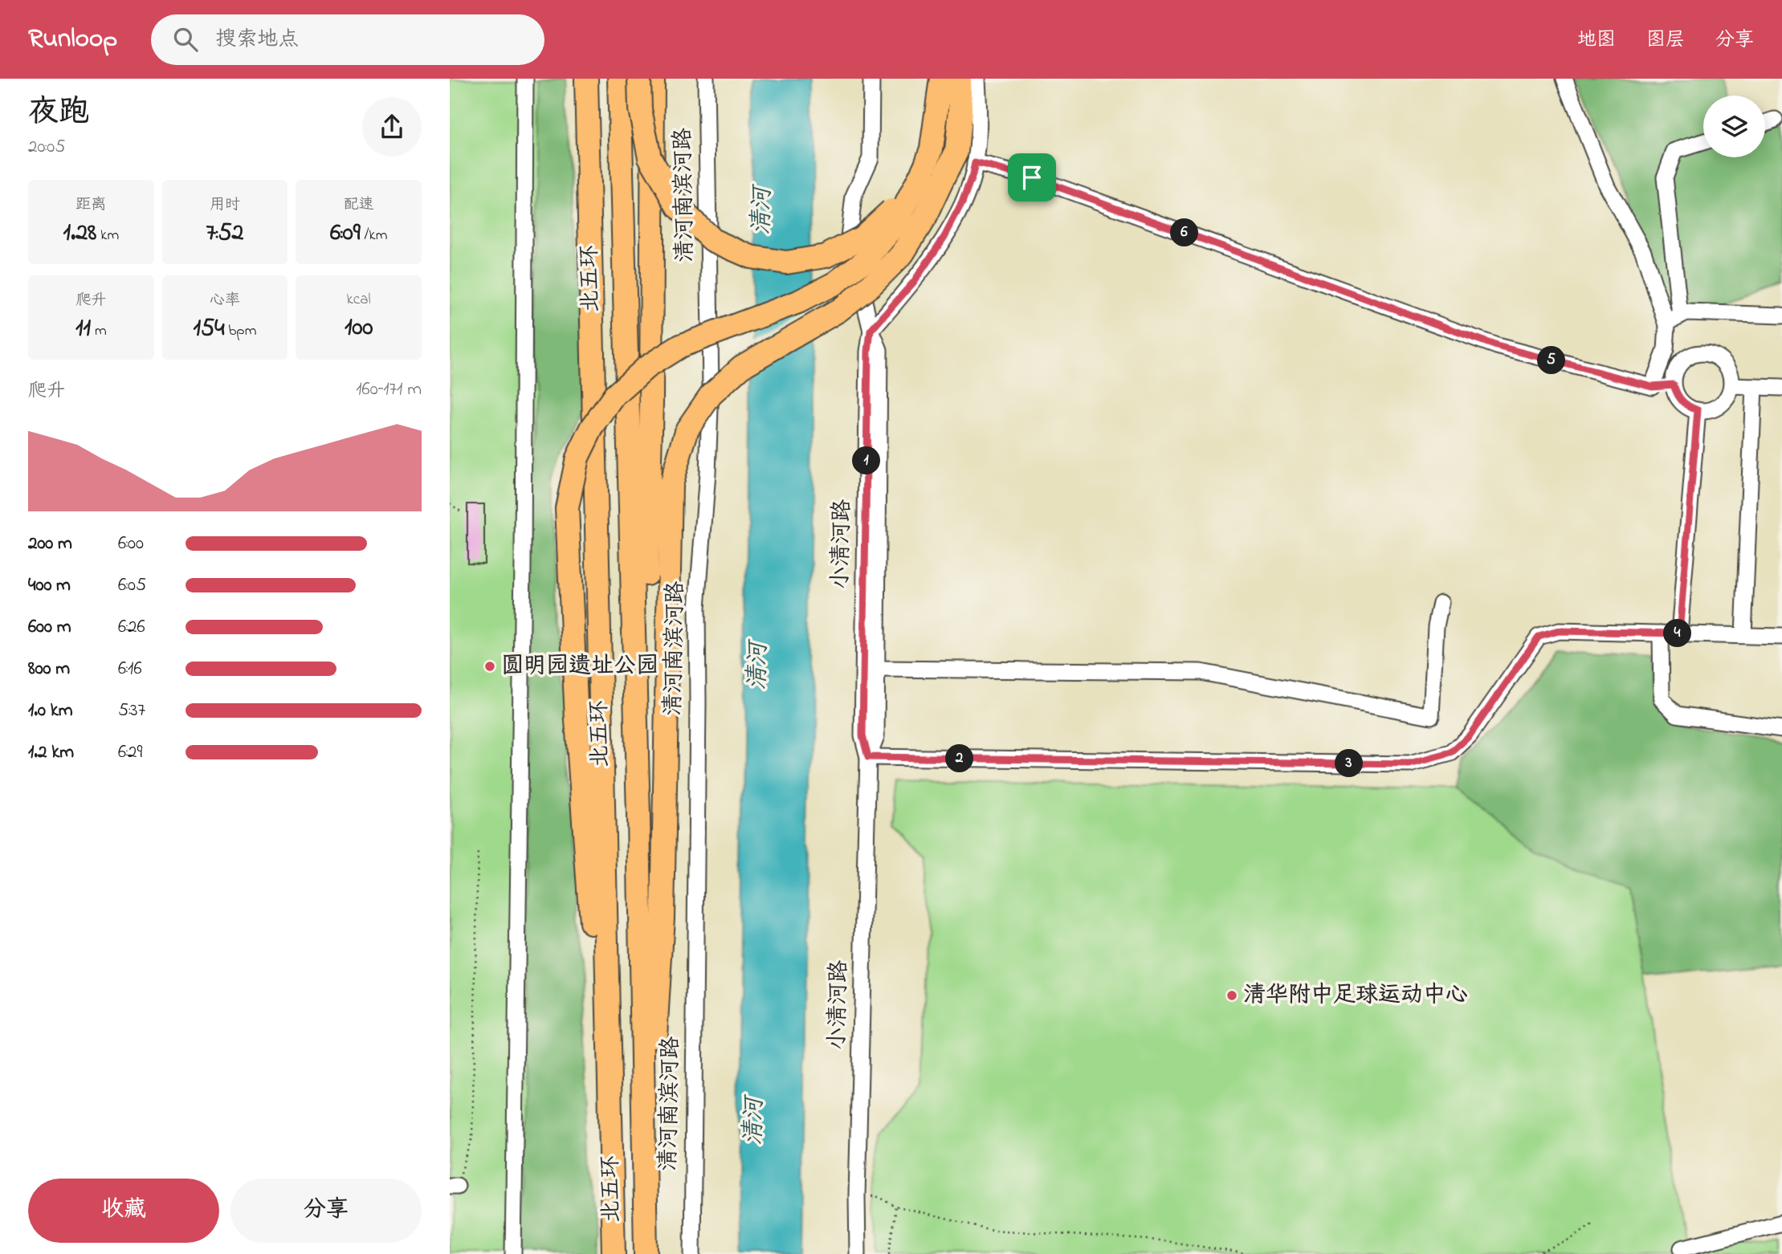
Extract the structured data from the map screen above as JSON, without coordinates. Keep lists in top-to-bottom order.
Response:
{
  "streets": {
    "highway": ["北五环"],
    "street": ["清河南滨河路", "小清河路"]
  },
  "water": ["清河"],
  "places": ["圆明园遗址公园", "清华附中足球运动中心"],
  "page": {
    "header": "Runloop",
    "search": "搜索地点",
    "nav": ["地图", "图层", "分享"],
    "heading": ["夜跑", "20:05"],
    "stats": [
      ["距离", "1.28 km"],
      ["用时", "7:52"],
      ["配速", "6:09 /km"],
      ["爬升", "11 m"],
      ["心率", "154 bpm"],
      ["kcal", "100"]
    ],
    "pins": [
      "6",
      "5",
      "1",
      "4",
      "2",
      "3"
    ],
    "chart": ["爬升", "160–171 m"],
    "list": [
      {
        "name": "200 m",
        "note": "6:00"
      },
      {
        "name": "400 m",
        "note": "6:05"
      },
      {
        "name": "600 m",
        "note": "6:26"
      },
      {
        "name": "800 m",
        "note": "6:16"
      },
      {
        "name": "1.0 km",
        "note": "5:37"
      },
      {
        "name": "1.2 km",
        "note": "6:29"
      }
    ],
    "buttons": ["收藏", "分享"]
  }
}
